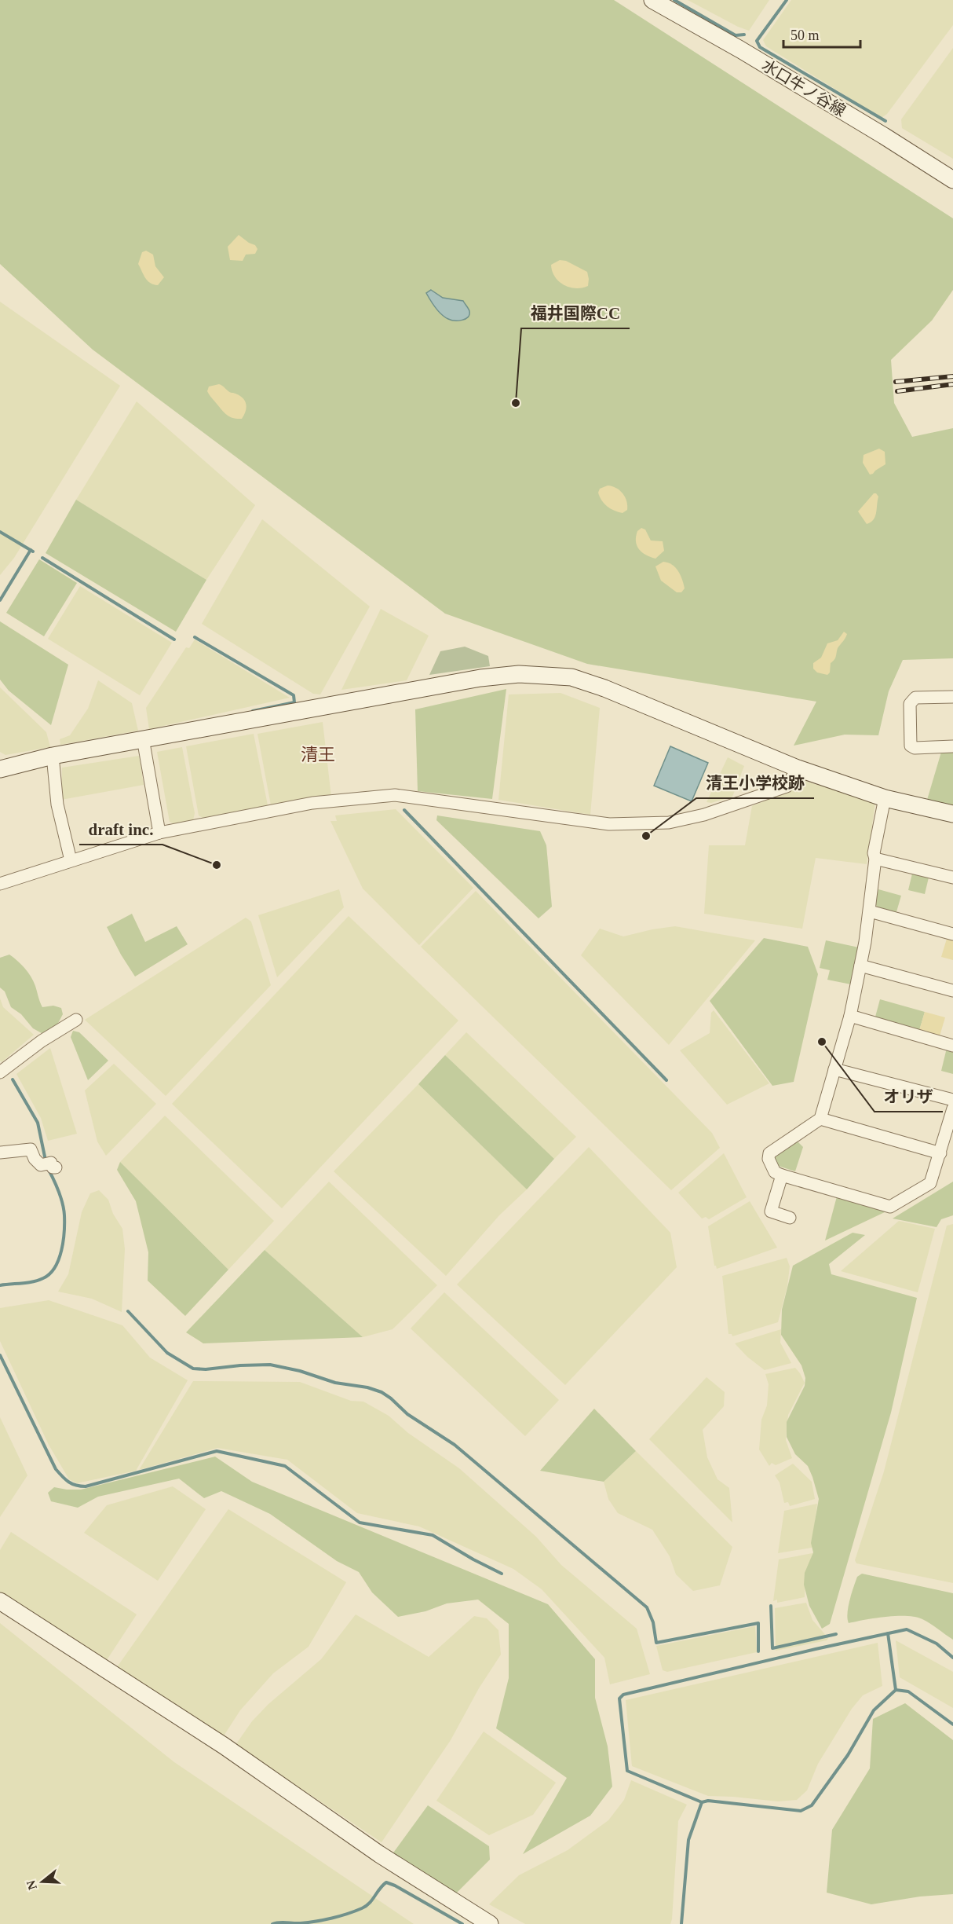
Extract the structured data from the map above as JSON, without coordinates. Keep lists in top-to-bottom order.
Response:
{
  "streets": {
    "street": ["水口牛ノ谷線"]
  },
  "districts": ["清王"],
  "places": [
    "福井国際CC",
    "清王小学校跡",
    "draft inc.",
    "オリザ"
  ],
  "scale_bar": "50 m",
  "north": "left"
}
